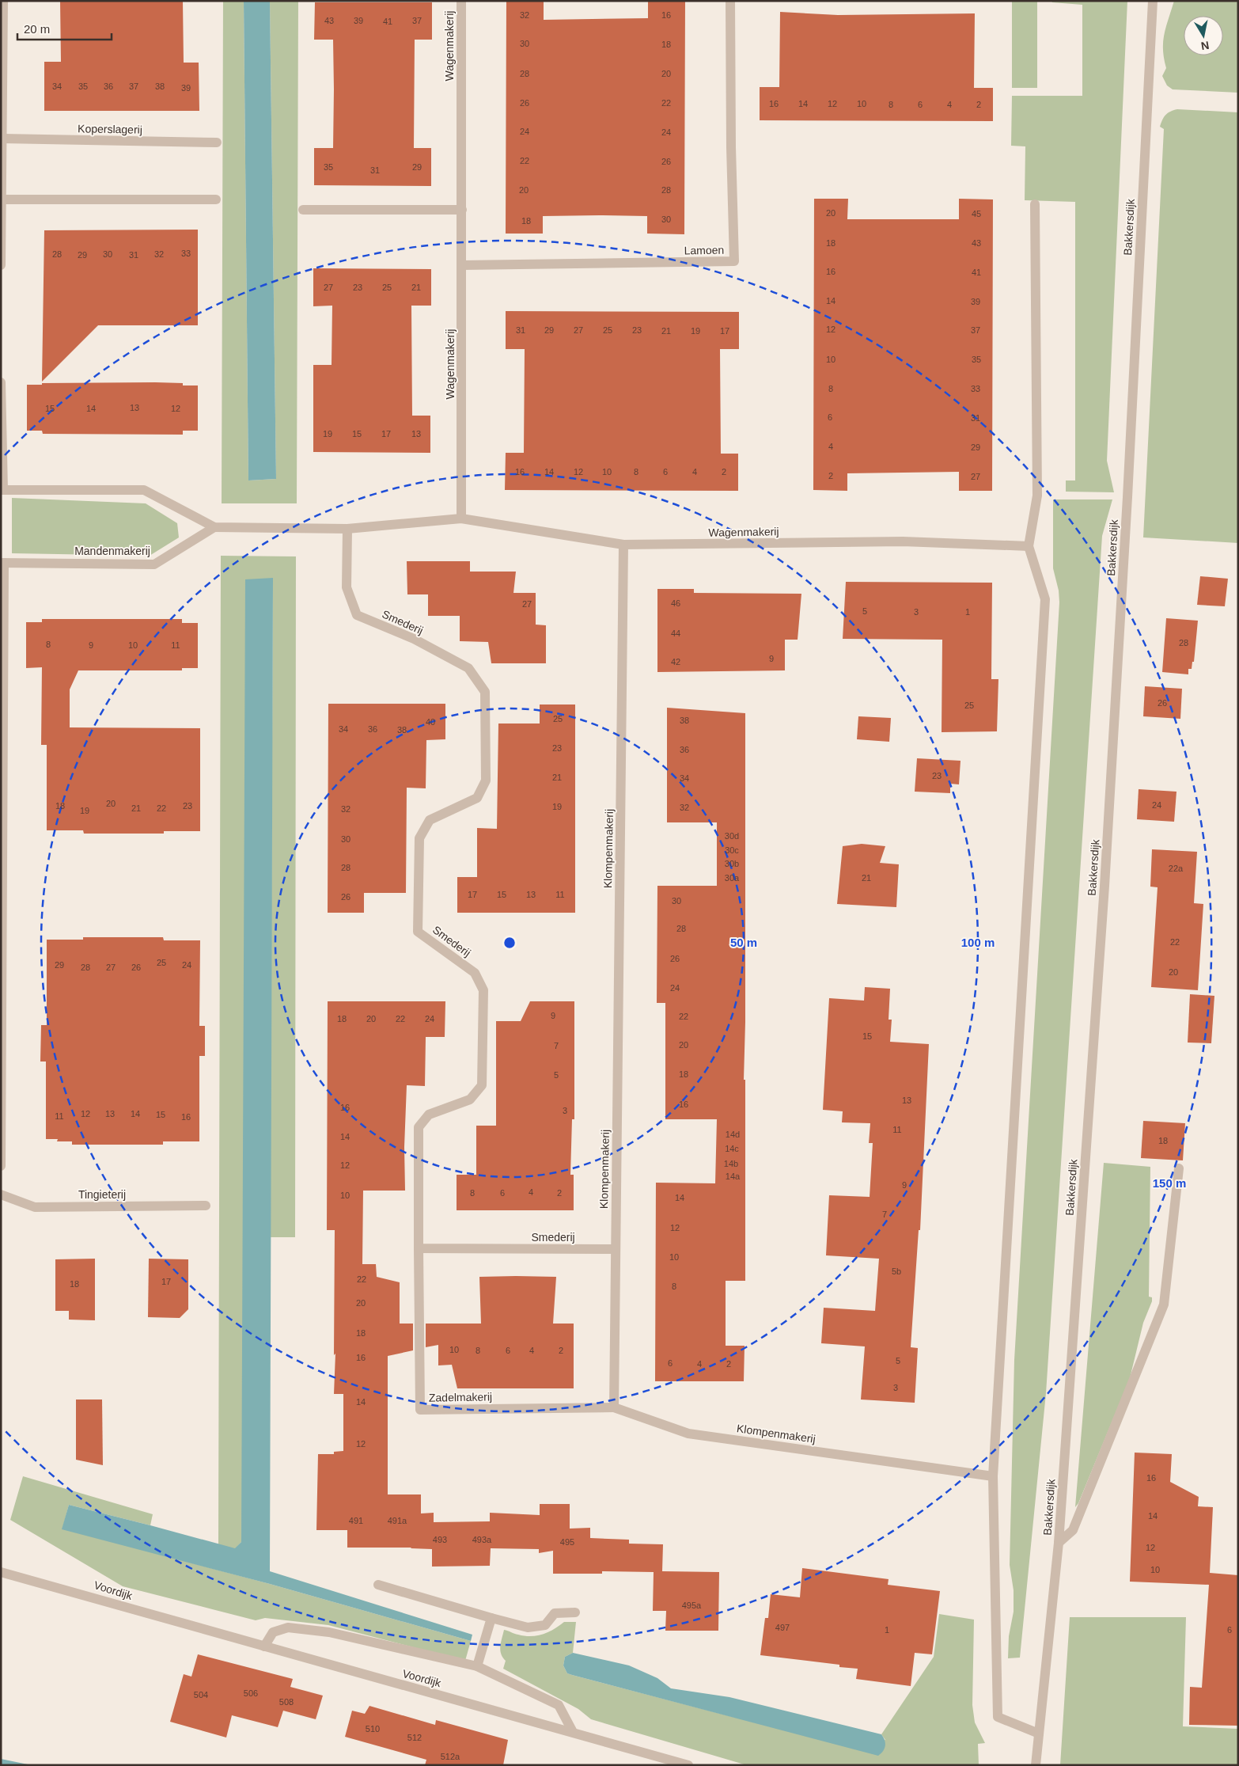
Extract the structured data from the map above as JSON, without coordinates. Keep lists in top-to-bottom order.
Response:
{
  "streets": {
    "street": [
      "Wagenmakerij",
      "Koperslagerij",
      "Bakkersdijk",
      "Lamoen",
      "Mandenmakerij",
      "Smederij",
      "Klompenmakerij",
      "Tingieterij",
      "Zadelmakerij",
      "Voordijk"
    ]
  },
  "crossings": [
    ["Wagenmakerij", "Lamoen"],
    ["Wagenmakerij", "Smederij"],
    ["Wagenmakerij", "Klompenmakerij"],
    ["Smederij", "Klompenmakerij"],
    ["Smederij", "Zadelmakerij"],
    ["Klompenmakerij", "Zadelmakerij"]
  ],
  "house_numbers": [
    "32",
    "16",
    "43",
    "39",
    "37",
    "41",
    "30",
    "18",
    "28",
    "20",
    "34",
    "35",
    "36",
    "37",
    "38",
    "39",
    "26",
    "22",
    "16",
    "14",
    "12",
    "10",
    "8",
    "6",
    "4",
    "2",
    "24",
    "24",
    "22",
    "26",
    "35",
    "29",
    "31",
    "20",
    "28",
    "20",
    "45",
    "30",
    "18",
    "18",
    "43",
    "33",
    "28",
    "30",
    "32",
    "29",
    "31",
    "16",
    "41",
    "27",
    "23",
    "25",
    "21",
    "14",
    "39",
    "12",
    "31",
    "29",
    "27",
    "25",
    "23",
    "37",
    "21",
    "19",
    "17",
    "10",
    "35",
    "8",
    "33",
    "13",
    "15",
    "14",
    "12",
    "6",
    "31",
    "19",
    "15",
    "17",
    "13",
    "4",
    "29",
    "16",
    "14",
    "12",
    "10",
    "8",
    "6",
    "4",
    "2",
    "2",
    "27",
    "46",
    "27",
    "5",
    "3",
    "1",
    "44",
    "28",
    "8",
    "9",
    "10",
    "11",
    "9",
    "42",
    "26",
    "25",
    "25",
    "38",
    "40",
    "34",
    "36",
    "38",
    "23",
    "36",
    "23",
    "21",
    "34",
    "20",
    "24",
    "18",
    "23",
    "19",
    "32",
    "21",
    "22",
    "32",
    "19",
    "30d",
    "30",
    "30c",
    "30b",
    "28",
    "22a",
    "30a",
    "21",
    "17",
    "15",
    "13",
    "11",
    "26",
    "30",
    "28",
    "22",
    "26",
    "25",
    "29",
    "24",
    "28",
    "27",
    "26",
    "20",
    "24",
    "9",
    "22",
    "18",
    "20",
    "22",
    "24",
    "15",
    "20",
    "7",
    "18",
    "5",
    "13",
    "16",
    "16",
    "3",
    "12",
    "13",
    "14",
    "15",
    "11",
    "16",
    "11",
    "14d",
    "14",
    "18",
    "14c",
    "14b",
    "12",
    "14a",
    "9",
    "4",
    "8",
    "6",
    "2",
    "10",
    "14",
    "7",
    "12",
    "10",
    "5b",
    "22",
    "17",
    "18",
    "8",
    "20",
    "18",
    "10",
    "8",
    "6",
    "4",
    "2",
    "16",
    "5",
    "6",
    "4",
    "2",
    "3",
    "14",
    "12",
    "16",
    "14",
    "491",
    "491a",
    "493",
    "493a",
    "495",
    "12",
    "10",
    "495a",
    "497",
    "1",
    "6",
    "506",
    "504",
    "508",
    "510",
    "512",
    "512a"
  ],
  "scale_bar": "20 m",
  "north": "bottom",
  "rings": ["50 m", "100 m", "150 m"]
}
